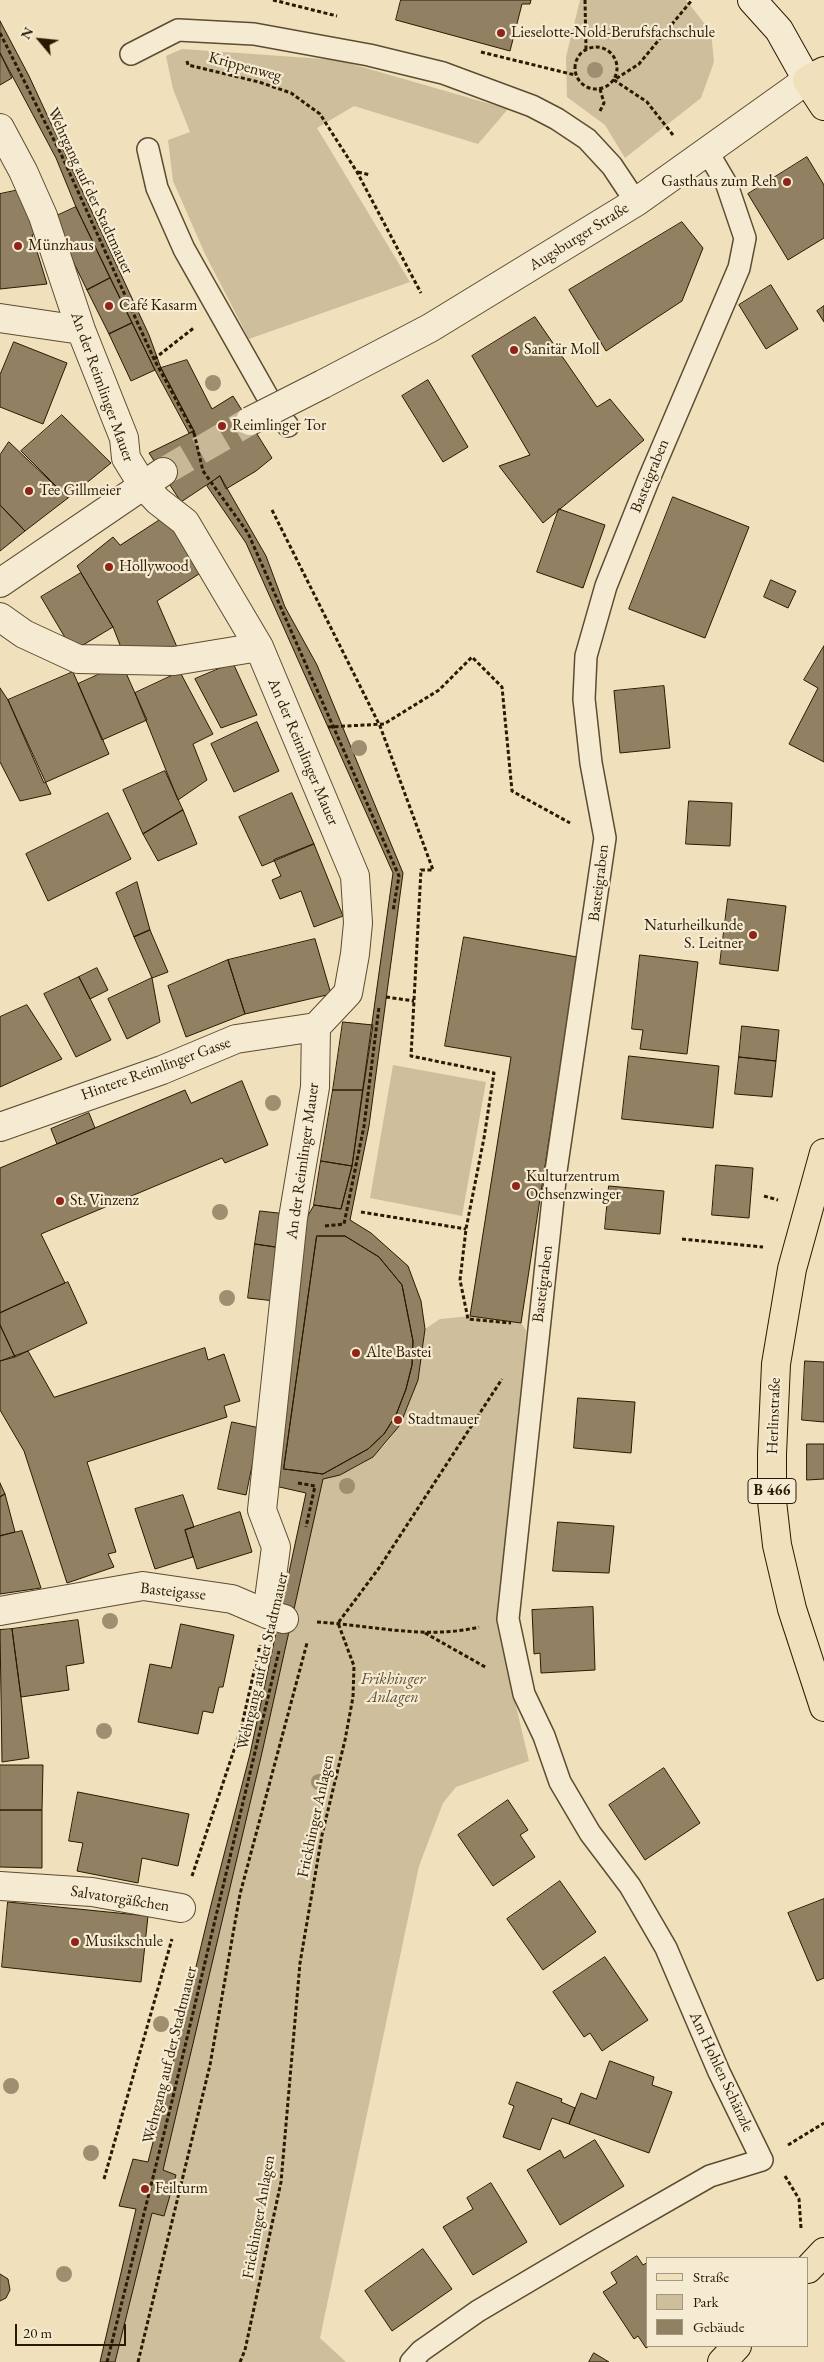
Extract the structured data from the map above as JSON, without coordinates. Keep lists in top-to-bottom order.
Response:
{
  "streets": {
    "main road": ["Herlinstraße", "B 466"],
    "street": [
      "Augsburger Straße",
      "An der Reimlinger Mauer",
      "Hintere Reimlinger Gasse",
      "Basteigasse",
      "Salvatorgäßchen"
    ],
    "lane": ["Basteigraben", "Am Hohlen Schänzle"],
    "path": ["Krippenweg", "Wehrgang auf der Stadtmauer", "Frickhinger Anlagen"]
  },
  "crossings": [
    ["Augsburger Straße", "Basteigraben"],
    ["An der Reimlinger Mauer", "Hintere Reimlinger Gasse"],
    ["An der Reimlinger Mauer", "Basteigasse"],
    ["Basteigraben", "Am Hohlen Schänzle"]
  ],
  "parks": ["Frikhinger Anlagen"],
  "places": [
    "Lieselotte-Nold-Berufsfachschule",
    "Gasthaus zum Reh",
    "Münzhaus",
    "Café Kasarm",
    "Sanitär Moll",
    "Reimlinger Tor",
    "Tee Gillmeier",
    "Hollywood",
    "Naturheilkunde S. Leitner",
    "Kulturzentrum Ochsenzwinger",
    "St. Vinzenz",
    "Alte Bastei",
    "Stadtmauer",
    "Musikschule",
    "Feilturm"
  ],
  "legend": ["Straße", "Park", "Gebäude"],
  "scale_bar": "20 m",
  "north": "top left"
}
